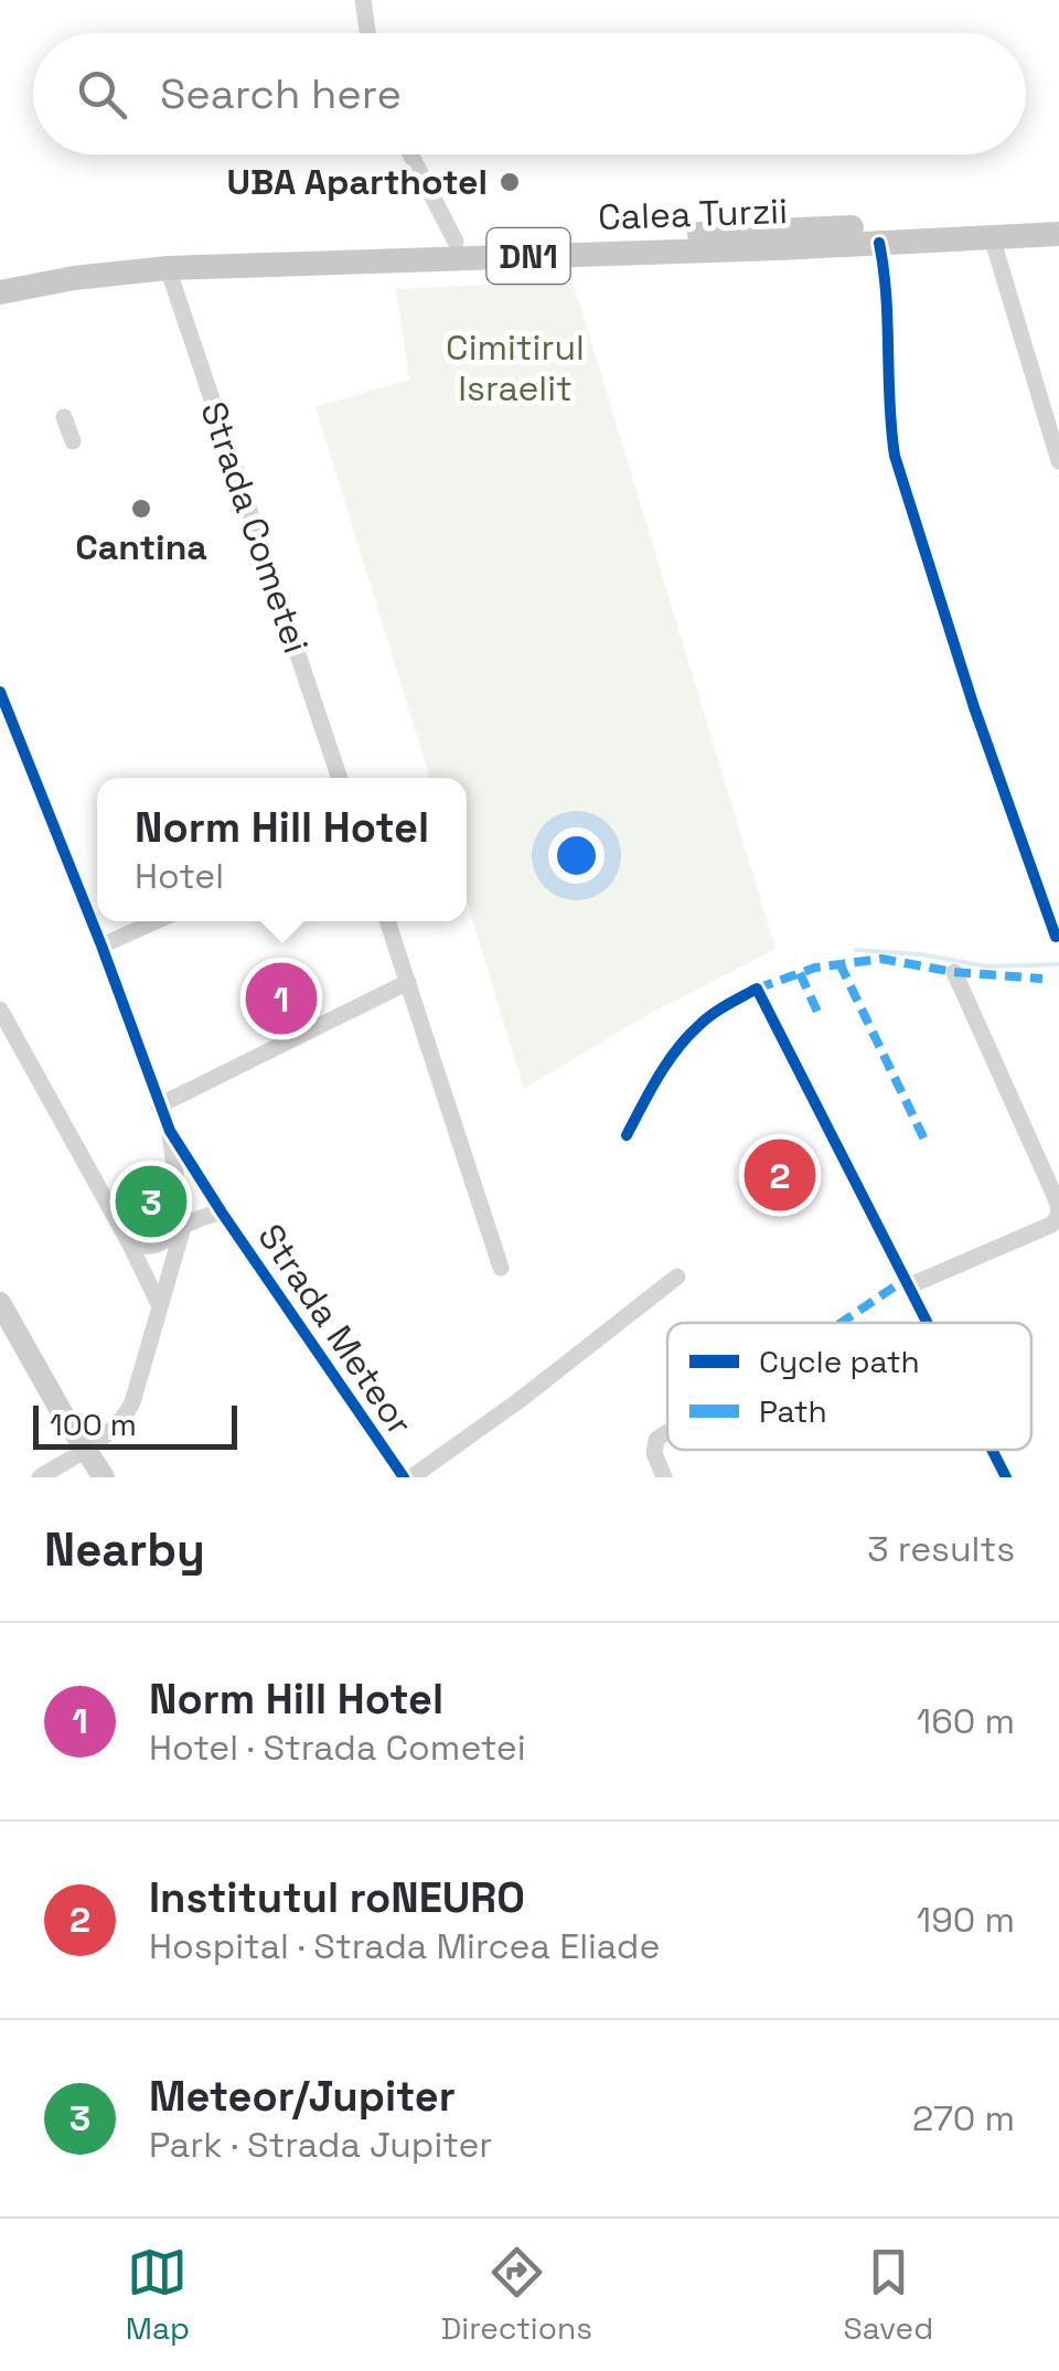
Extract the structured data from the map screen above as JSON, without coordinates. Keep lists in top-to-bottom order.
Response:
{
  "streets": {
    "main road": ["Calea Turzii", "DN1"],
    "street": ["Strada Cometei", "Strada Meteor"]
  },
  "crossings": [
    ["Calea Turzii", "Strada Cometei"]
  ],
  "parks": ["Cimitirul Israelit"],
  "places": ["UBA Aparthotel", "Cantina"],
  "legend": ["Cycle path", "Path"],
  "scale_bar": "100 m",
  "page": {
    "search": "Search here",
    "popup": ["Norm Hill Hotel", "Hotel"],
    "pins": ["1", "2", "3"],
    "scale": "100 m",
    "heading": ["Nearby", "3 results"],
    "list": [
      {
        "mark": "1",
        "name": "Norm Hill Hotel",
        "note": "Hotel · Strada Cometei",
        "value": "160 m"
      },
      {
        "mark": "2",
        "name": "Institutul roNEURO",
        "note": "Hospital · Strada Mircea Eliade",
        "value": "190 m"
      },
      {
        "mark": "3",
        "name": "Meteor/Jupiter",
        "note": "Park · Strada Jupiter",
        "value": "270 m"
      }
    ],
    "nav": ["Map", "Directions", "Saved"]
  }
}
